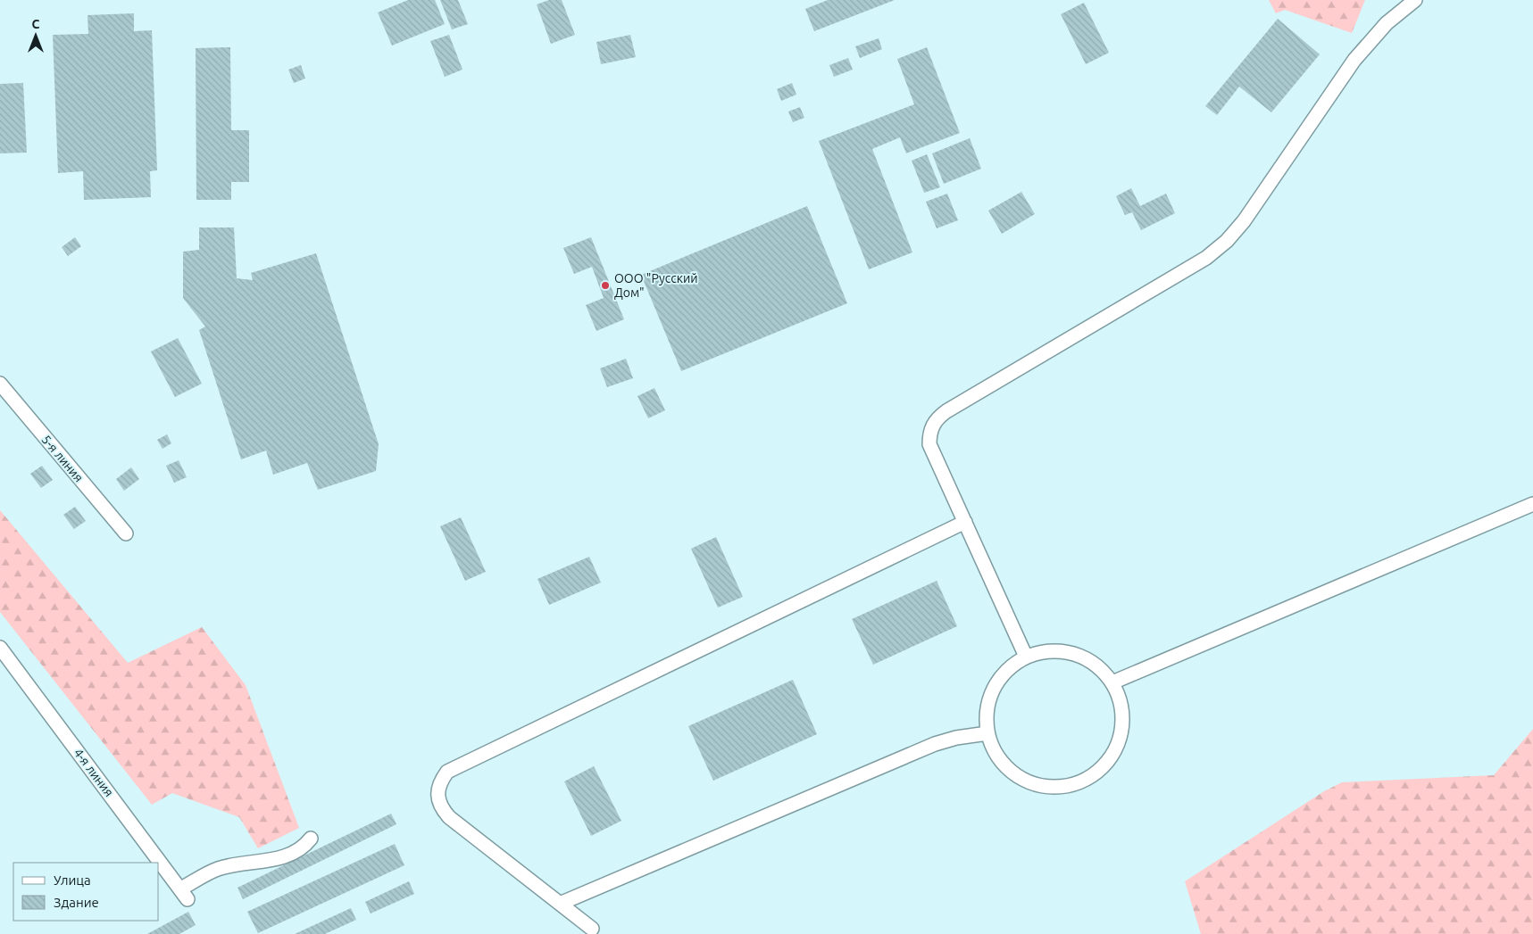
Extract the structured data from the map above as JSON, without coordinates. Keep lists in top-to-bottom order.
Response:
{
  "streets": {
    "street": ["5-я линия", "4-я линия"]
  },
  "places": ["ООО \"Русский Дом\""],
  "legend": ["Улица", "Здание"],
  "north": "top"
}
